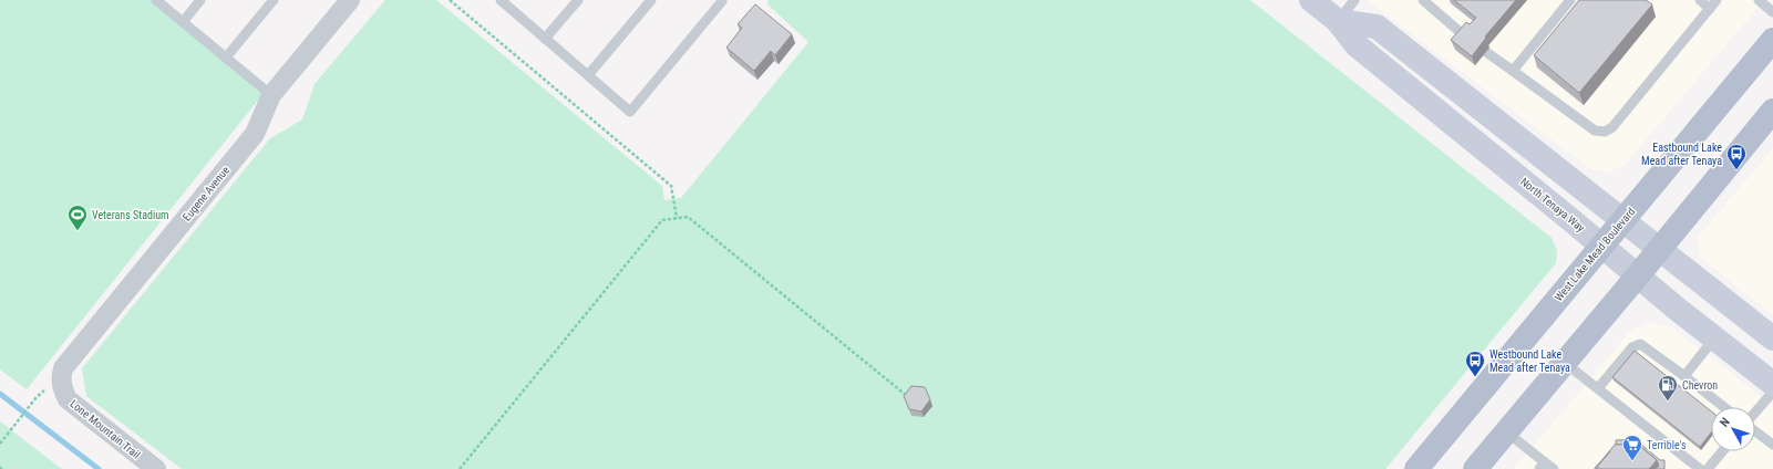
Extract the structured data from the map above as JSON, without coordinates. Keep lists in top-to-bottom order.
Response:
{
  "streets": {
    "main road": ["North Tenaya Way", "West Lake Mead Boulevard"],
    "street": ["Eugene Avenue", "Lone Mountain Trail"]
  },
  "crossings": [
    ["Eugene Avenue", "Lone Mountain Trail"],
    ["North Tenaya Way", "West Lake Mead Boulevard"]
  ],
  "places": {
    "bus stop": ["Eastbound Lake Mead after Tenaya", "Westbound Lake Mead after Tenaya"],
    "sports": ["Veterans Stadium"],
    "fuel station": ["Chevron"],
    "supermarket": ["Terrible's"]
  },
  "north": "top left"
}
